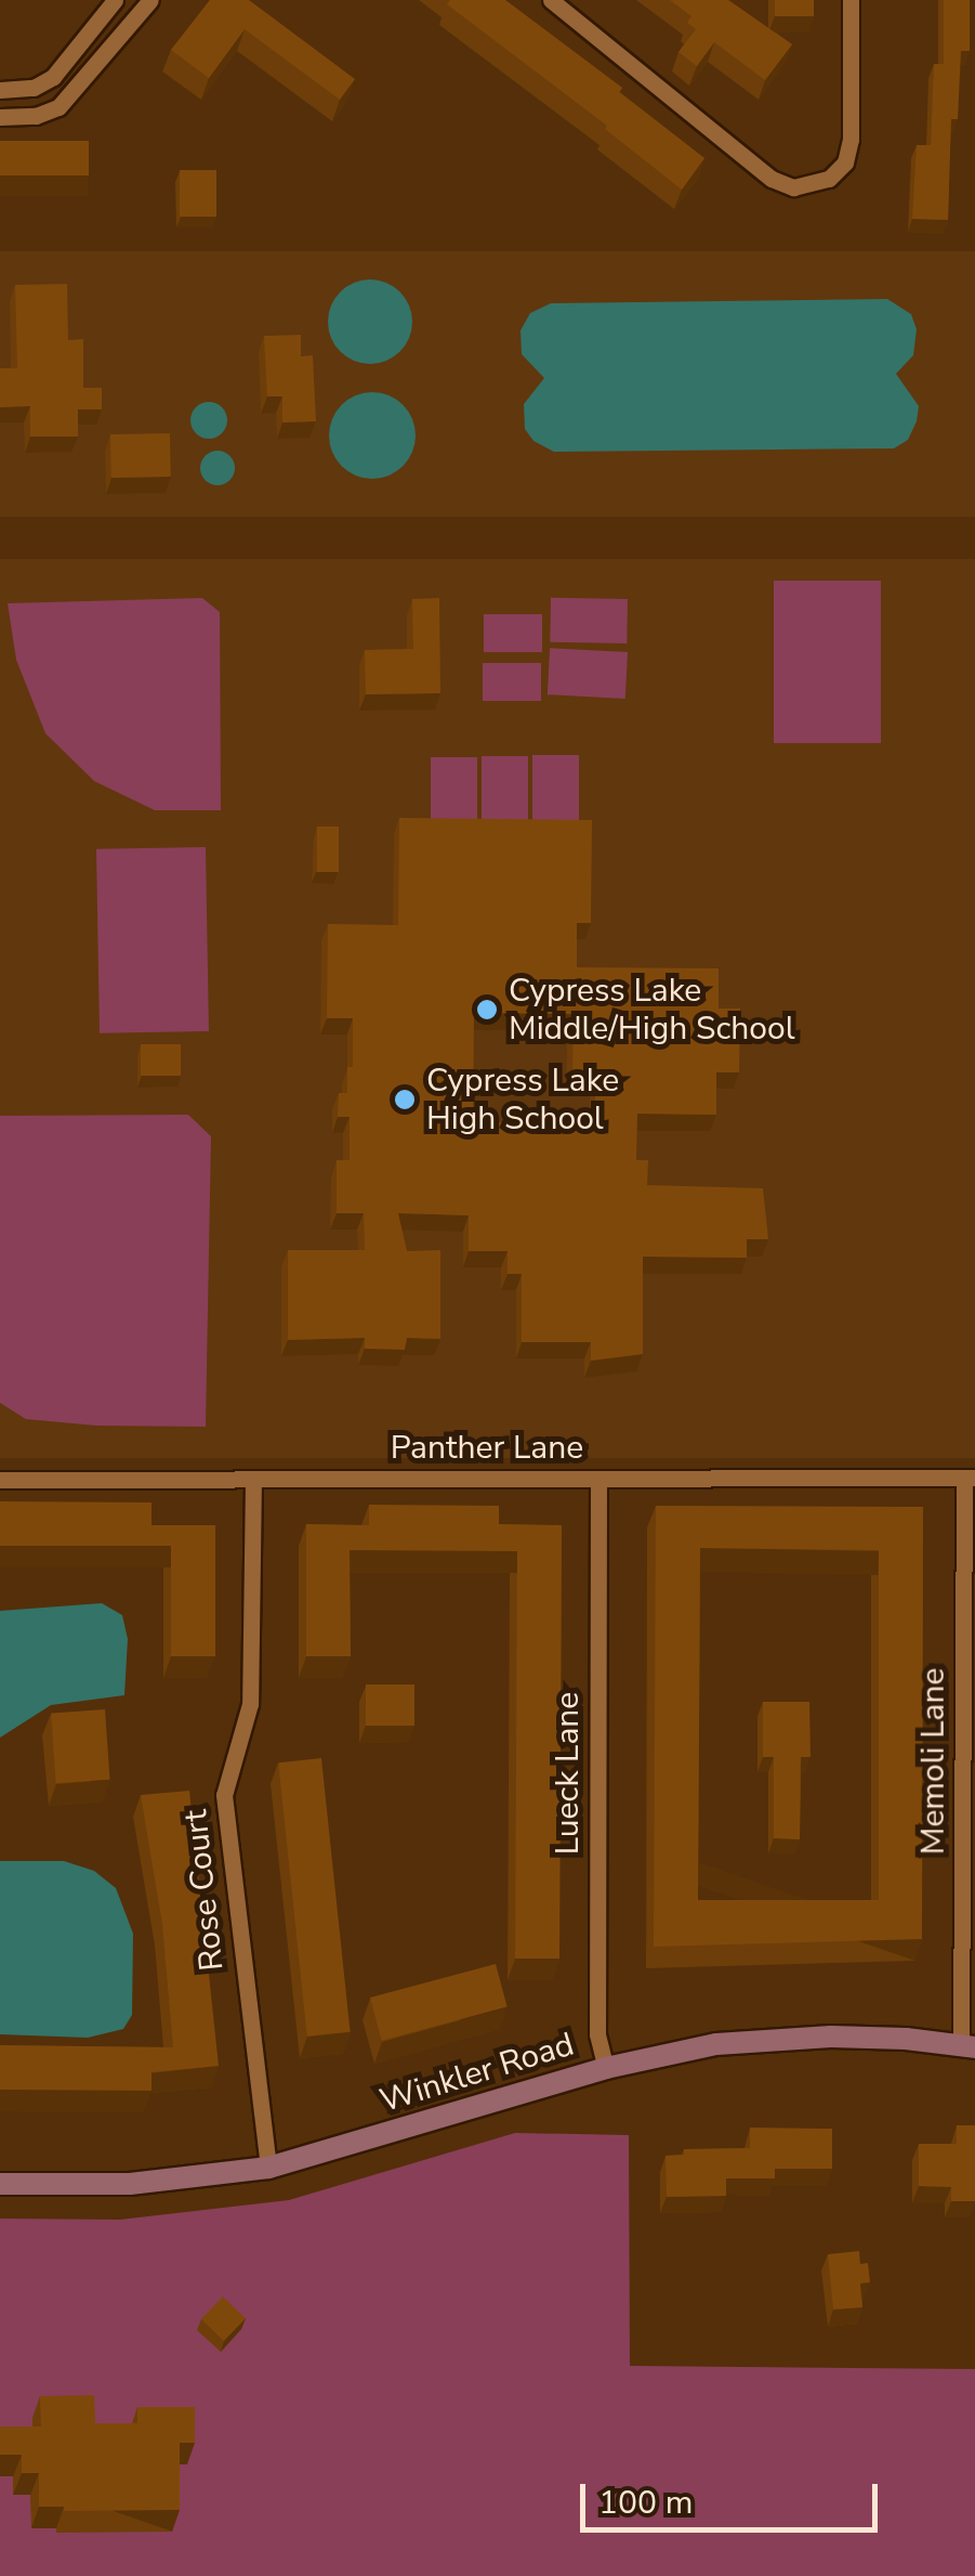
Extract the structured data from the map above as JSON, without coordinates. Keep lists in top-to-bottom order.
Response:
{
  "streets": {
    "street": [
      "Panther Lane",
      "Memoli Lane",
      "Lueck Lane",
      "Rose Court",
      "Winkler Road"
    ]
  },
  "crossings": [
    ["Panther Lane", "Memoli Lane"],
    ["Panther Lane", "Lueck Lane"],
    ["Panther Lane", "Rose Court"],
    ["Memoli Lane", "Winkler Road"],
    ["Lueck Lane", "Winkler Road"],
    ["Rose Court", "Winkler Road"]
  ],
  "places": ["Cypress Lake Middle/High School", "Cypress Lake High School"],
  "scale_bar": "100 m"
}
